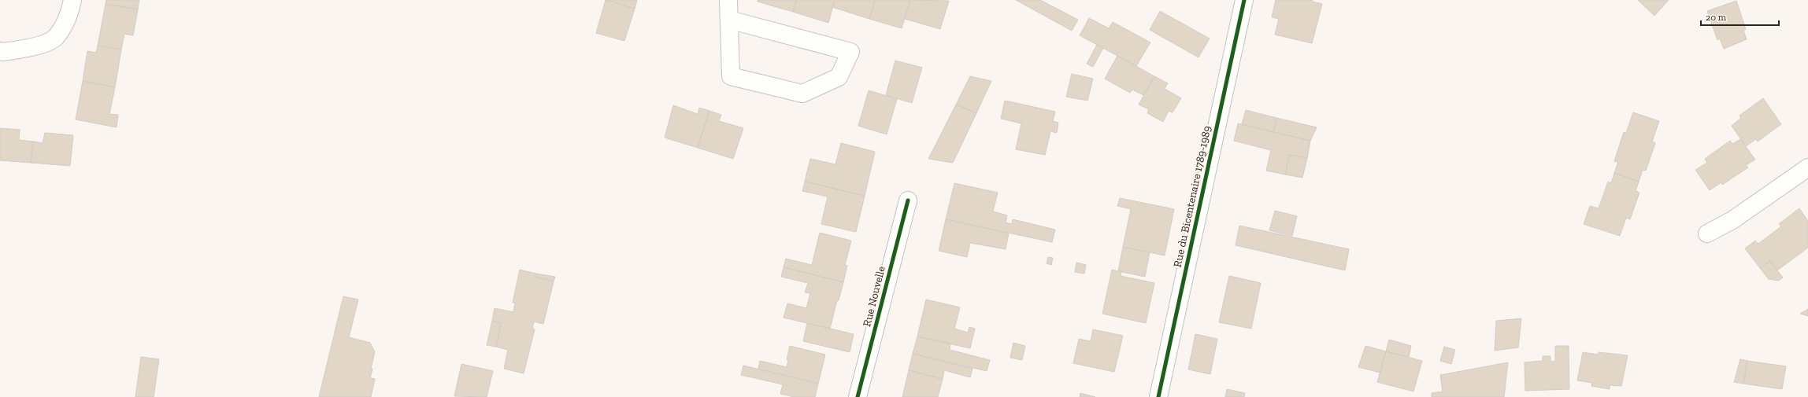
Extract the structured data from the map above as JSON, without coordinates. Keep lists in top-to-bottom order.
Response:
{
  "streets": {
    "street": ["Rue du Bicentenaire 1789-1989", "Rue Nouvelle"]
  },
  "scale_bar": "20 m"
}
